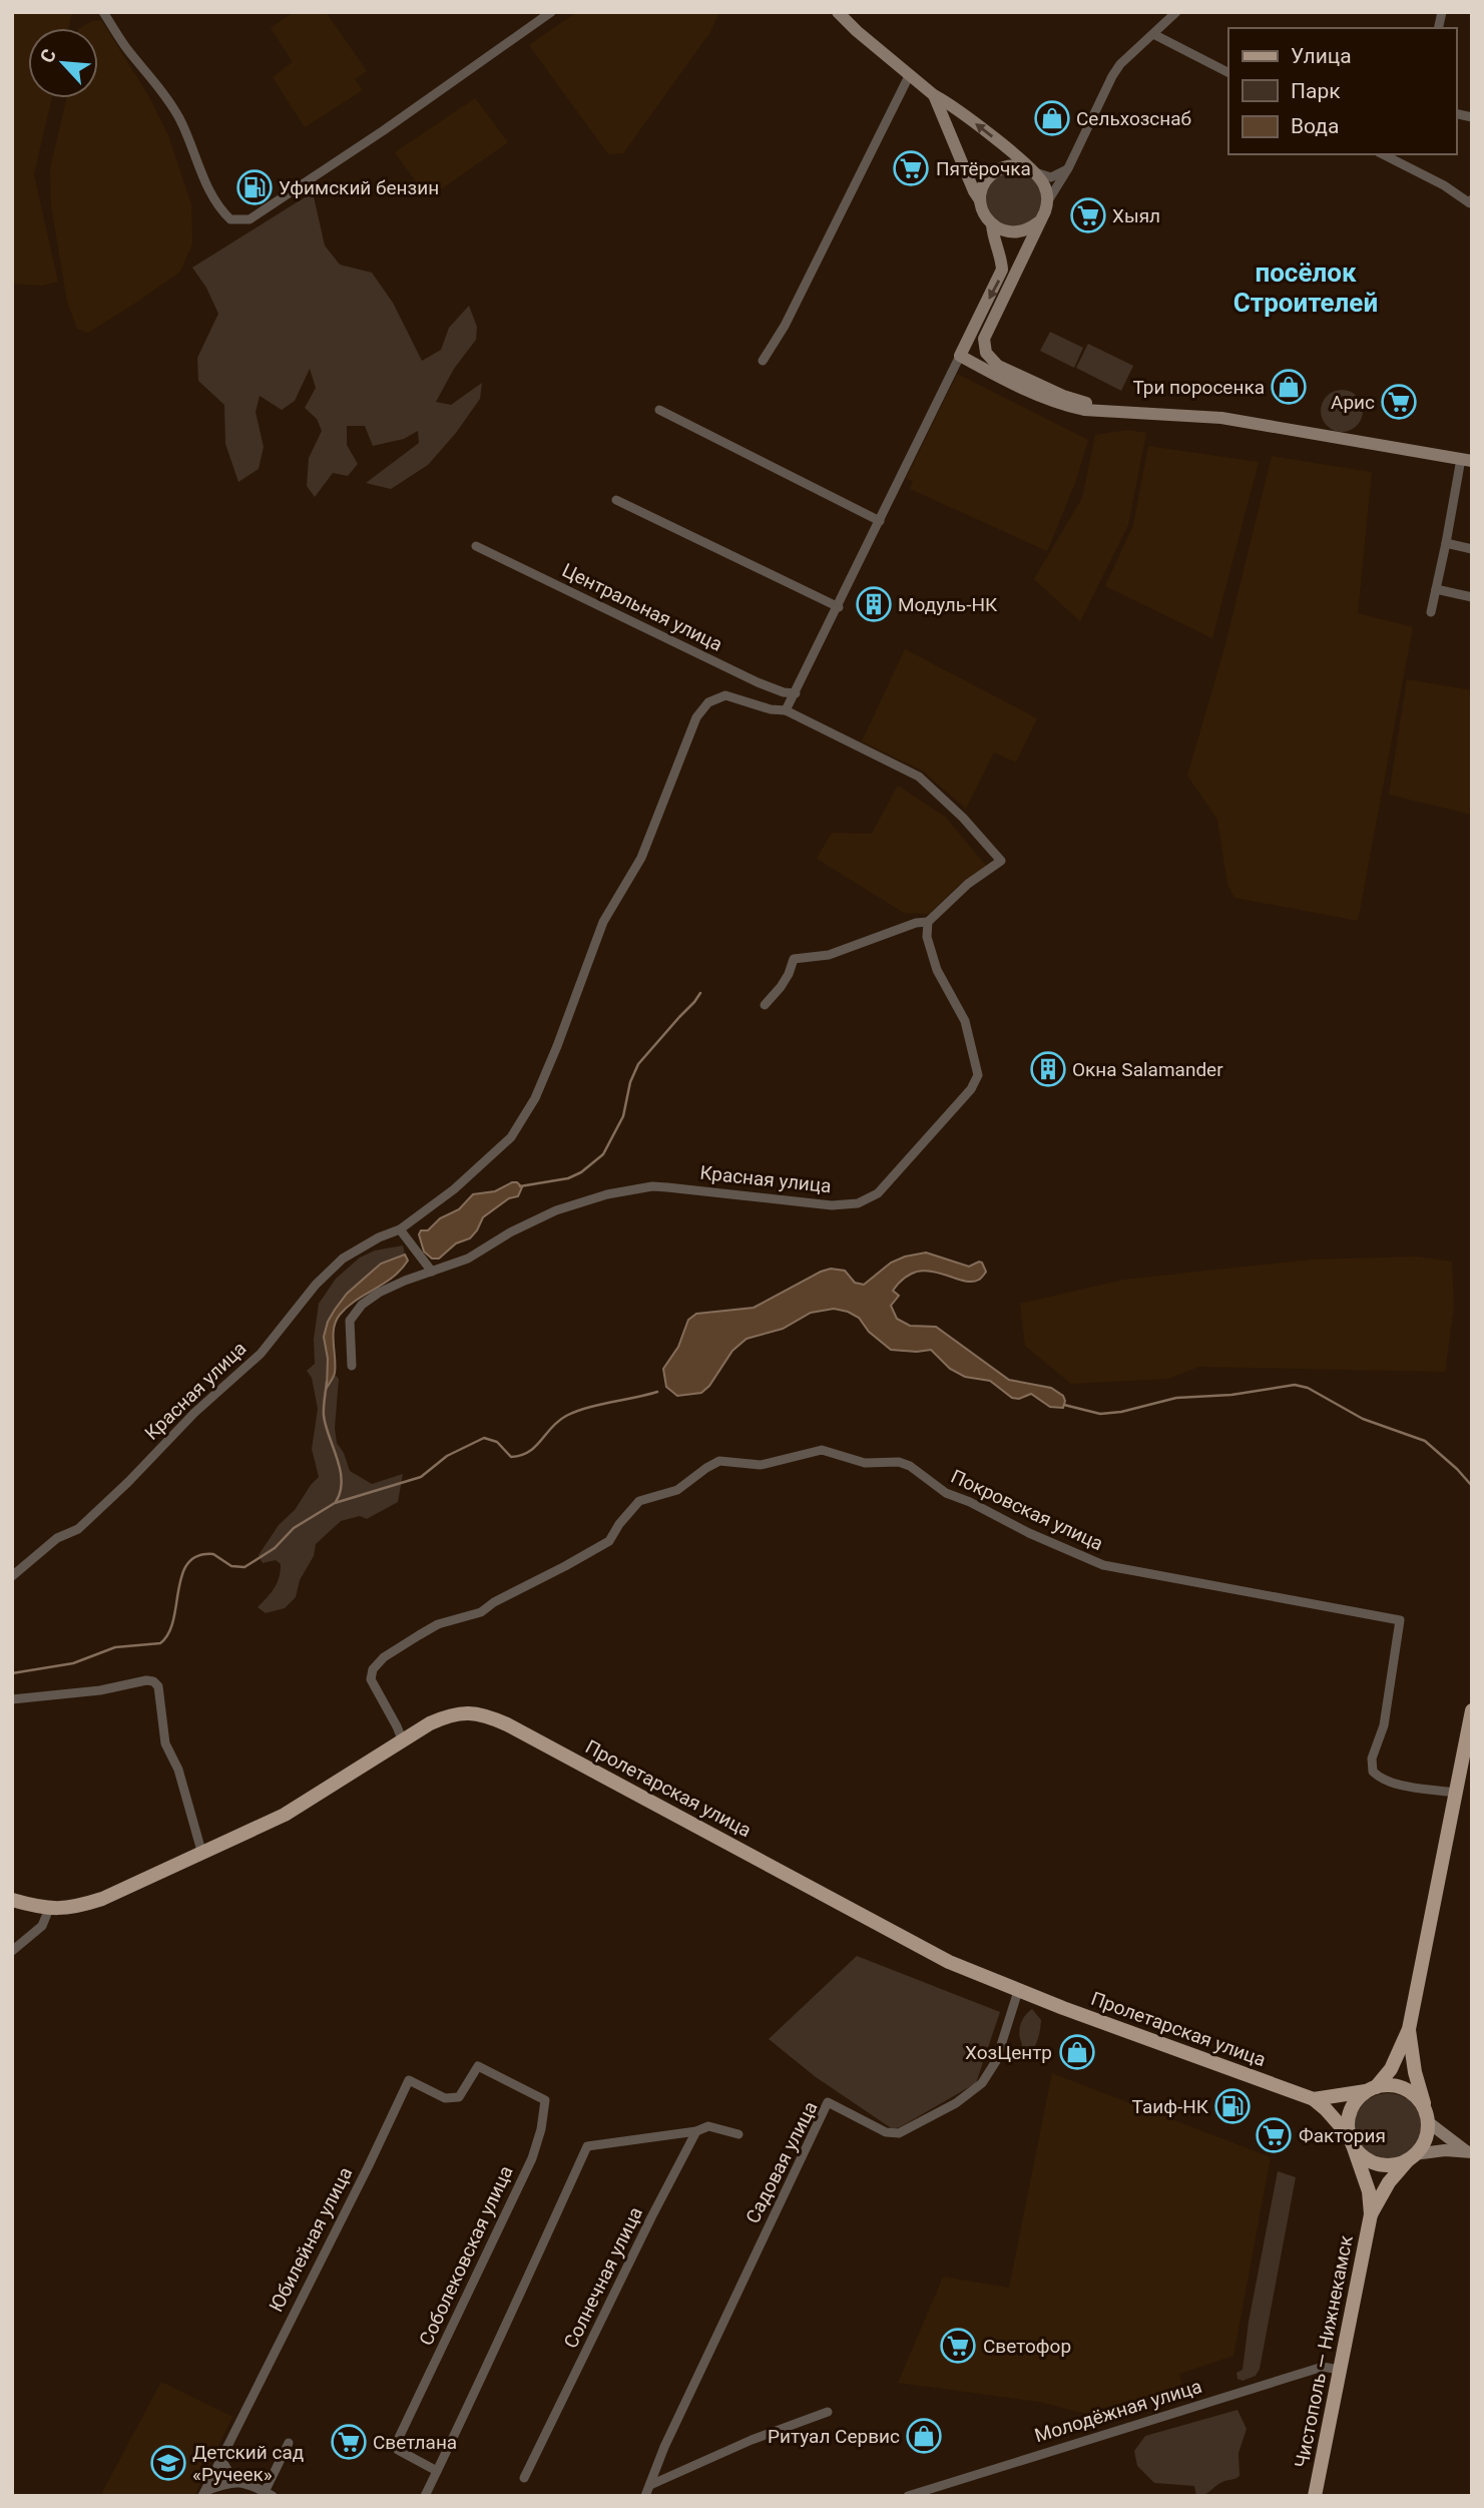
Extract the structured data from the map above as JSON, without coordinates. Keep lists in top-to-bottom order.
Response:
{
  "streets": {
    "main road": ["Пролетарская улица", "Чистополь — Нижнекамск"],
    "street": [
      "Центральная улица",
      "Красная улица",
      "Покровская улица",
      "Садовая улица",
      "Юбилейная улица",
      "Соболековская улица",
      "Солнечная улица",
      "Молодёжная улица"
    ]
  },
  "crossings": [
    ["Покровская улица", "Пролетарская улица"],
    ["Пролетарская улица", "Садовая улица"],
    ["Юбилейная улица", "Соболековская улица"],
    ["Чистополь — Нижнекамск", "Молодёжная улица"]
  ],
  "districts": ["посёлок Строителей"],
  "places": {
    "shop": [
      "Сельхозснаб",
      "Три поросенка",
      "ХозЦентр",
      "Ритуал Сервис"
    ],
    "supermarket": [
      "Пятёрочка",
      "Хыял",
      "Арис",
      "Фактория",
      "Светофор",
      "Светлана"
    ],
    "fuel station": ["Уфимский бензин", "Таиф-НК"],
    "building": ["Модуль-НК", "Окна Salamander"],
    "school or university": ["Детский сад «Ручеек»"]
  },
  "legend": ["Улица", "Парк", "Вода"],
  "north": "top left"
}
